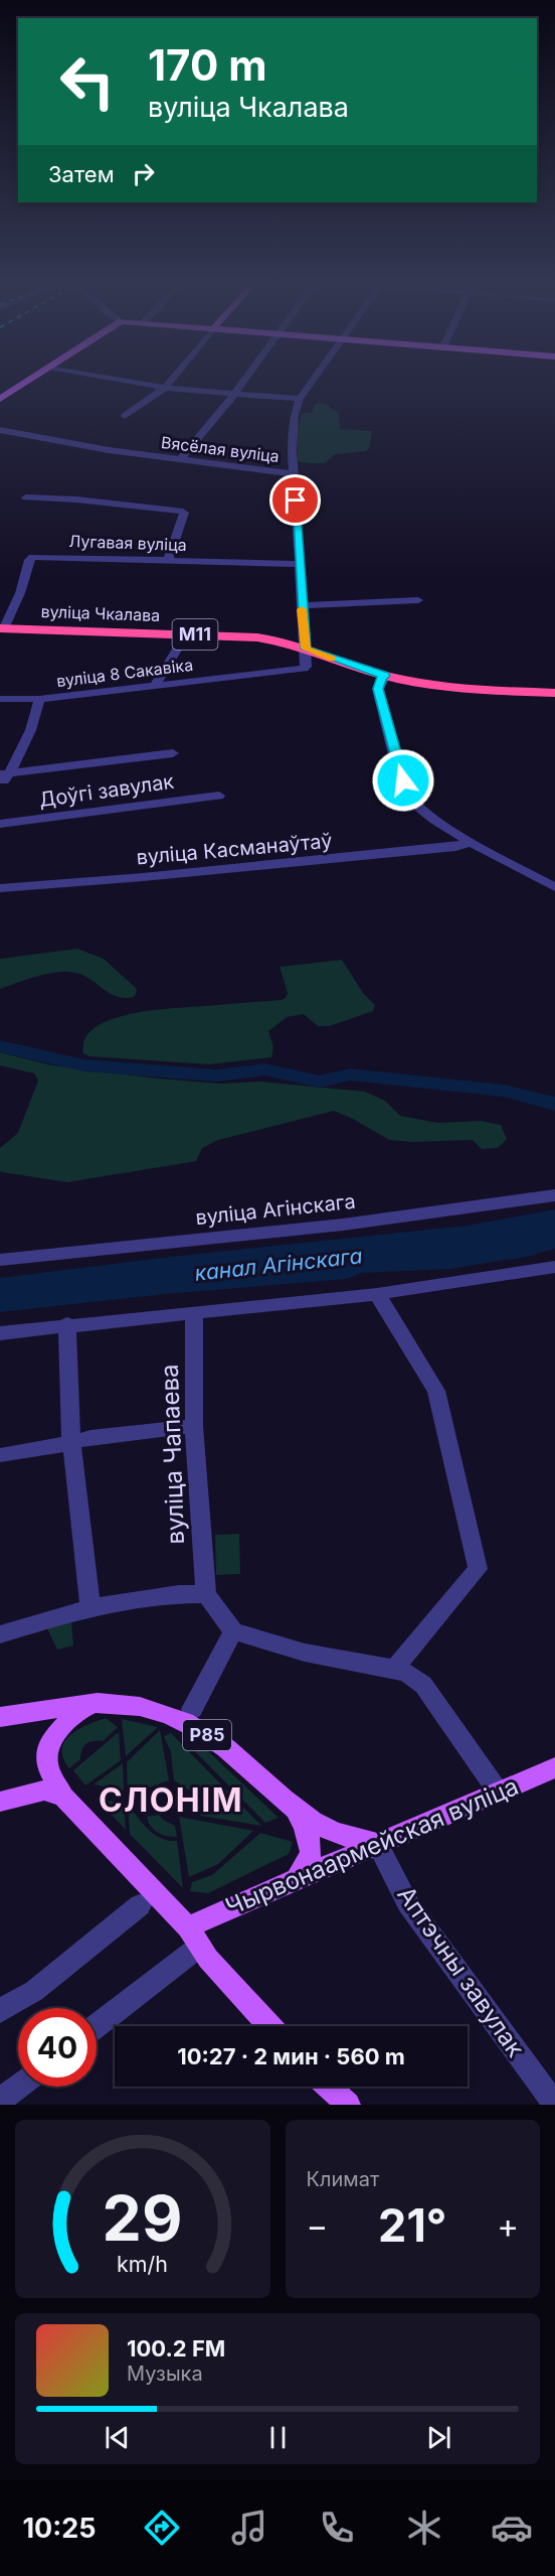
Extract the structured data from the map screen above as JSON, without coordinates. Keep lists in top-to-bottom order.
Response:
{
  "streets": {
    "highway": ["вуліца Чкалава", "М11"],
    "main road": ["Р85", "Чырвонаармейская вуліца"],
    "street": [
      "Вясёлая вуліца",
      "Лугавая вуліца",
      "вуліца 8 Сакавіка",
      "Доўгі завулак",
      "вуліца Касманаўтаў",
      "вуліца Агінскага",
      "вуліца Чапаева",
      "Аптэчны завулак"
    ]
  },
  "crossings": [
    ["Лугавая вуліца", "вуліца Чкалава"],
    ["вуліца Чкалава", "вуліца 8 Сакавіка"],
    ["Р85", "Чырвонаармейская вуліца"],
    ["Чырвонаармейская вуліца", "Аптэчны завулак"]
  ],
  "districts": ["СЛОНІМ"],
  "water": ["канал Агінскага"],
  "page": {
    "turn": ["170 m", "вуліца Чкалава"],
    "then": "Затем",
    "limit": "40",
    "trip": "10:27 · 2 мин · 560 m",
    "tile": "Климат",
    "heat": ["−", "21°", "+"],
    "song": ["100.2 FM", "Музыка"],
    "tabs": "10:25",
    "gauge": ["29", "km/h"]
  }
}
